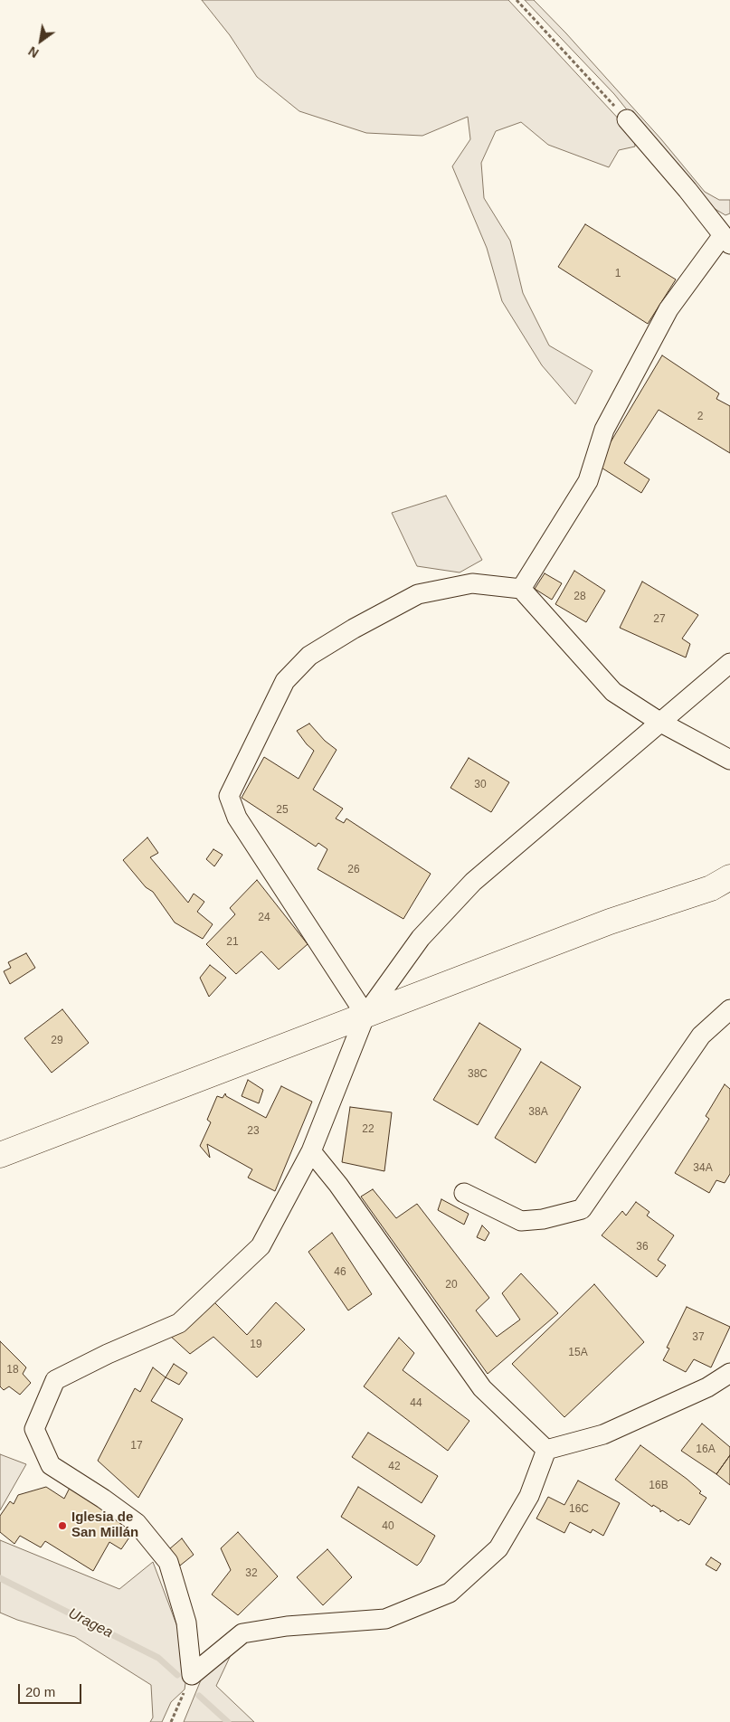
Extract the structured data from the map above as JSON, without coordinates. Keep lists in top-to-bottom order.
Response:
{
  "water": ["Uragea"],
  "places": ["Iglesia de San Millán"],
  "house_numbers": [
    "1",
    "2",
    "28",
    "27",
    "30",
    "25",
    "26",
    "24",
    "21",
    "29",
    "38C",
    "38A",
    "22",
    "23",
    "34A",
    "36",
    "46",
    "20",
    "37",
    "19",
    "15A",
    "18",
    "44",
    "17",
    "16A",
    "42",
    "16B",
    "16C",
    "40",
    "32"
  ],
  "scale_bar": "20 m",
  "north": "bottom left"
}
